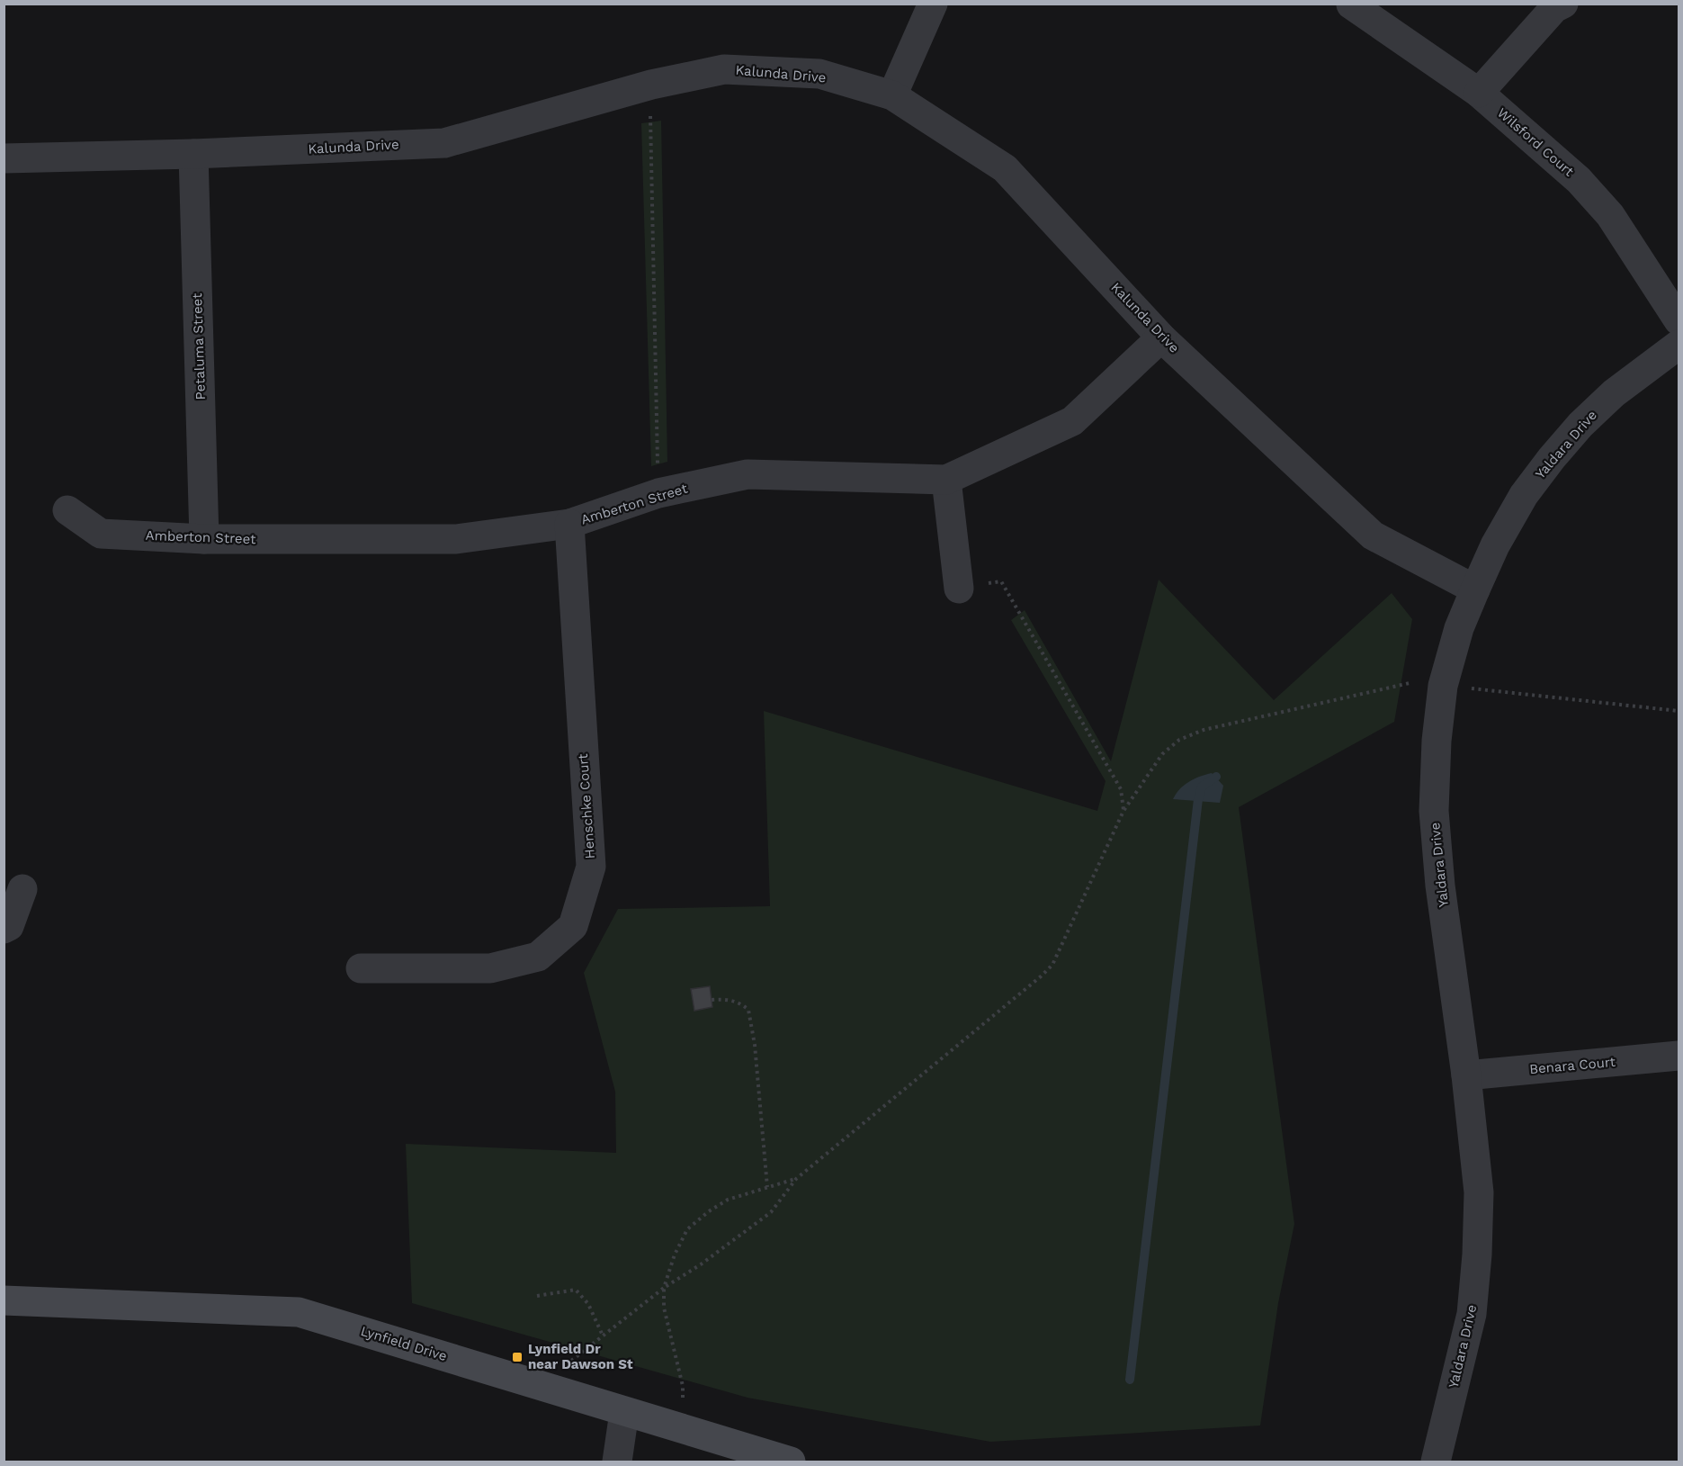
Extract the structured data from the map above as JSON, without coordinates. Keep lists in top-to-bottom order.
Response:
{
  "streets": {
    "street": [
      "Kalunda Drive",
      "Wilsford Court",
      "Petaluma Street",
      "Yaldara Drive",
      "Amberton Street",
      "Henschke Court",
      "Benara Court",
      "Lynfield Drive"
    ]
  },
  "crossings": [
    ["Kalunda Drive", "Petaluma Street"],
    ["Kalunda Drive", "Yaldara Drive"],
    ["Kalunda Drive", "Amberton Street"],
    ["Petaluma Street", "Amberton Street"],
    ["Yaldara Drive", "Benara Court"],
    ["Amberton Street", "Henschke Court"]
  ],
  "places": {
    "transit": ["Lynfield Dr near Dawson St"]
  }
}
